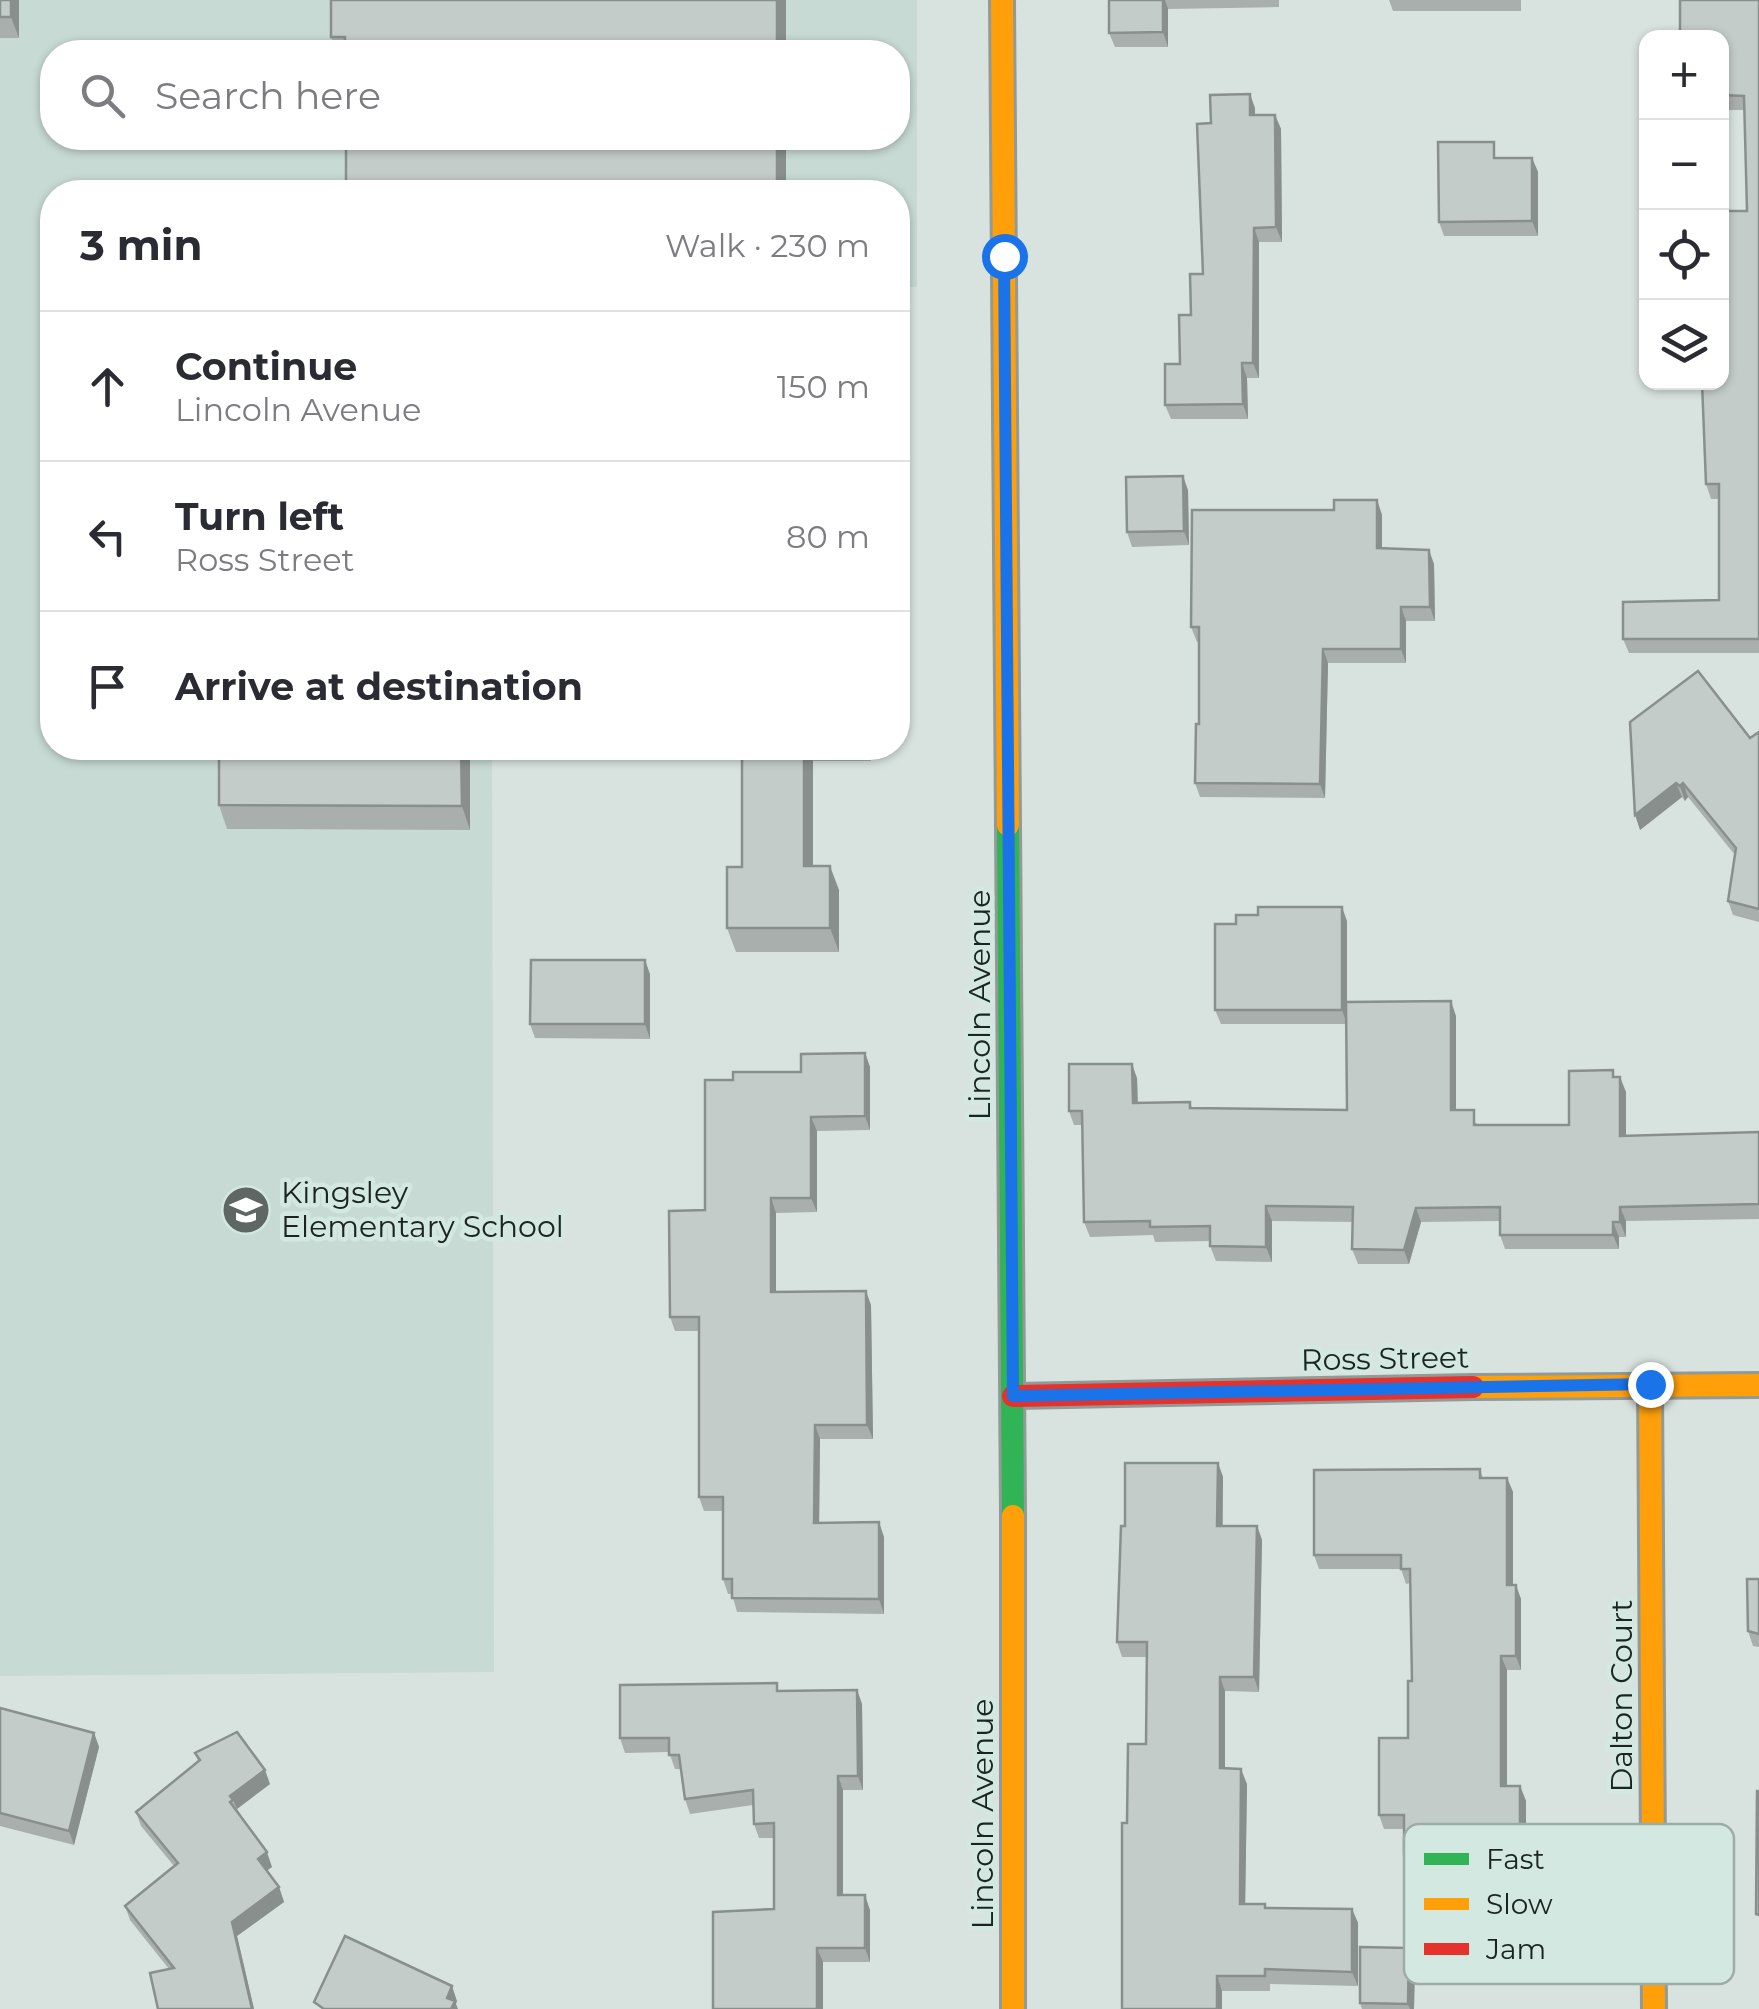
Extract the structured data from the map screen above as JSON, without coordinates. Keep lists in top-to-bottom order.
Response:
{
  "streets": {
    "street": ["Lincoln Avenue", "Ross Street", "Dalton Court"]
  },
  "crossings": [
    ["Lincoln Avenue", "Ross Street"],
    ["Ross Street", "Dalton Court"]
  ],
  "places": {
    "school or university": ["Kingsley Elementary School"]
  },
  "legend": ["Fast", "Slow", "Jam"],
  "page": {
    "map_buttons": ["+", "−"],
    "search": "Search here",
    "heading": ["3 min", "Walk · 230 m"],
    "list": [
      ["Continue", "Lincoln Avenue", "150 m"],
      ["Turn left", "Ross Street", "80 m"],
      "Arrive at destination"
    ]
  }
}
